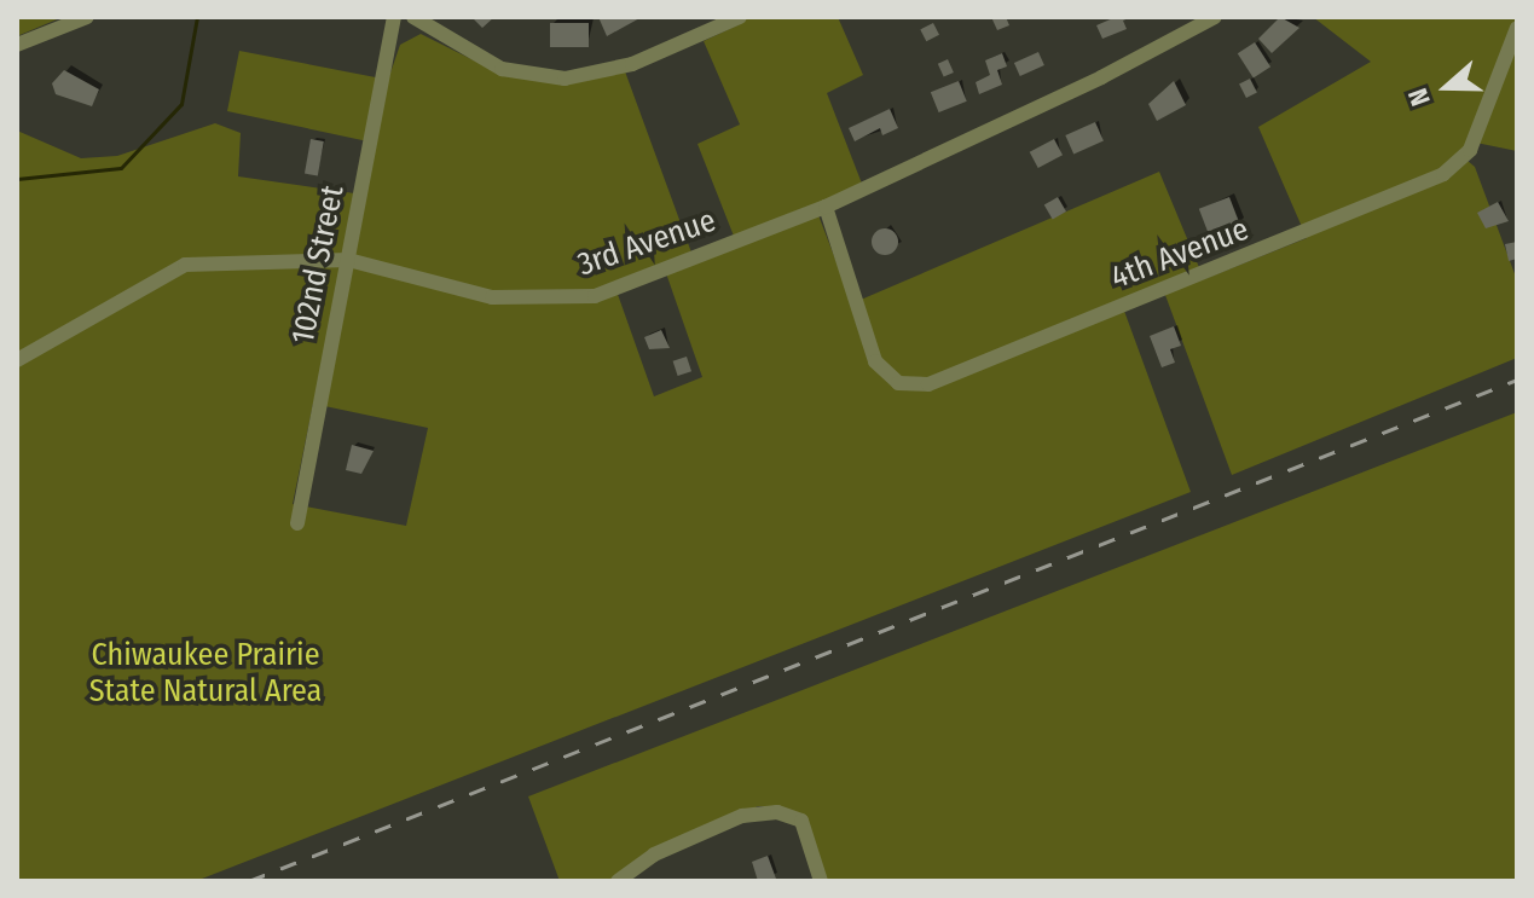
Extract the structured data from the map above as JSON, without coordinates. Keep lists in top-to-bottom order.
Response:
{
  "streets": {
    "street": ["3rd Avenue", "4th Avenue", "102nd Street"]
  },
  "crossings": [
    ["3rd Avenue", "4th Avenue"],
    ["3rd Avenue", "102nd Street"]
  ],
  "parks": ["Chiwaukee Prairie State Natural Area"],
  "north": "left"
}
